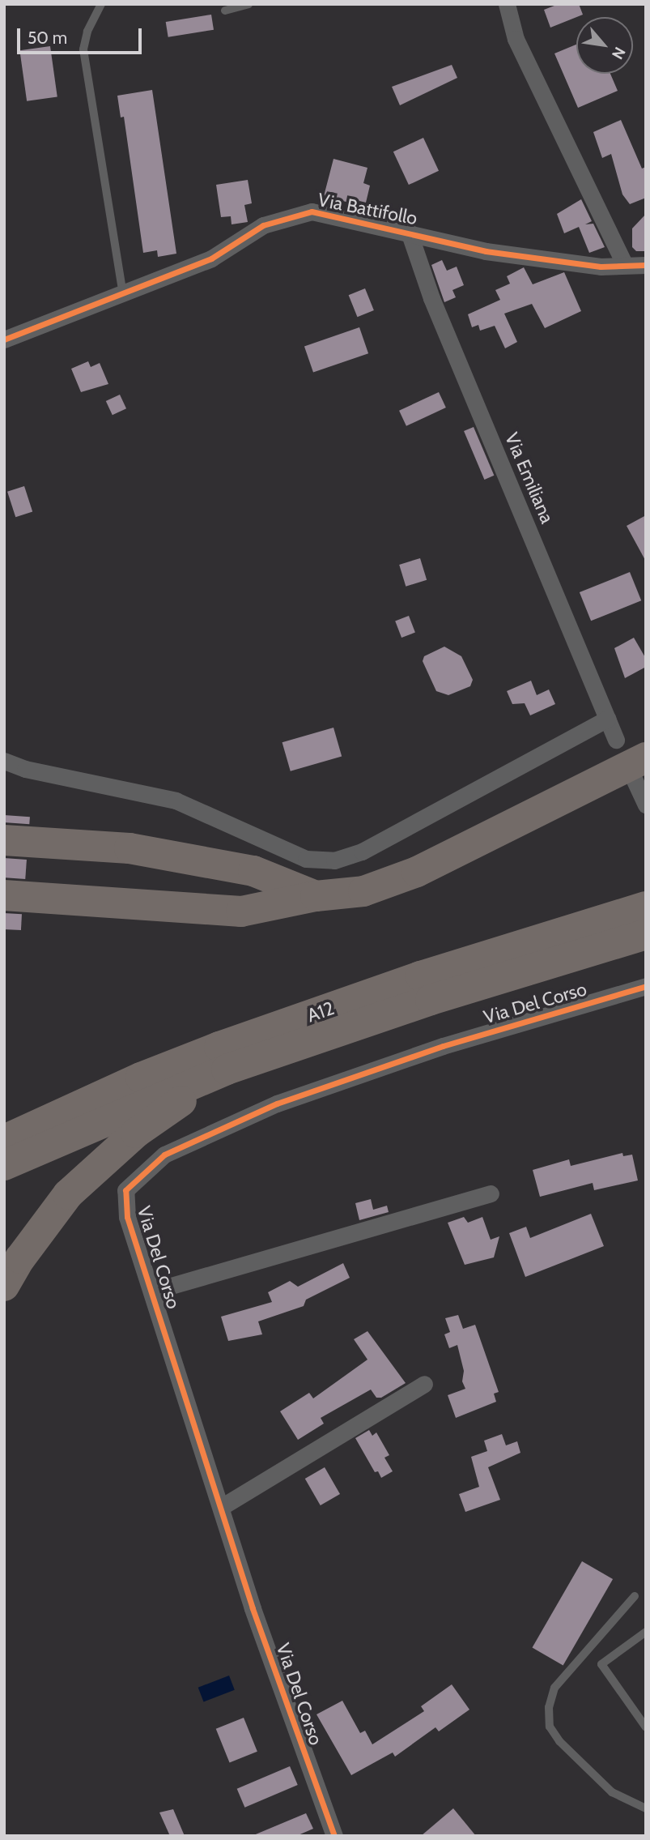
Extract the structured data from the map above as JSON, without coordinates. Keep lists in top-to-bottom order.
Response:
{
  "streets": {
    "highway": ["A12"],
    "street": ["Via Battifollo", "Via Emiliana", "Via Del Corso"]
  },
  "crossings": [
    ["Via Battifollo", "Via Emiliana"]
  ],
  "scale_bar": "50 m",
  "north": "bottom right"
}
